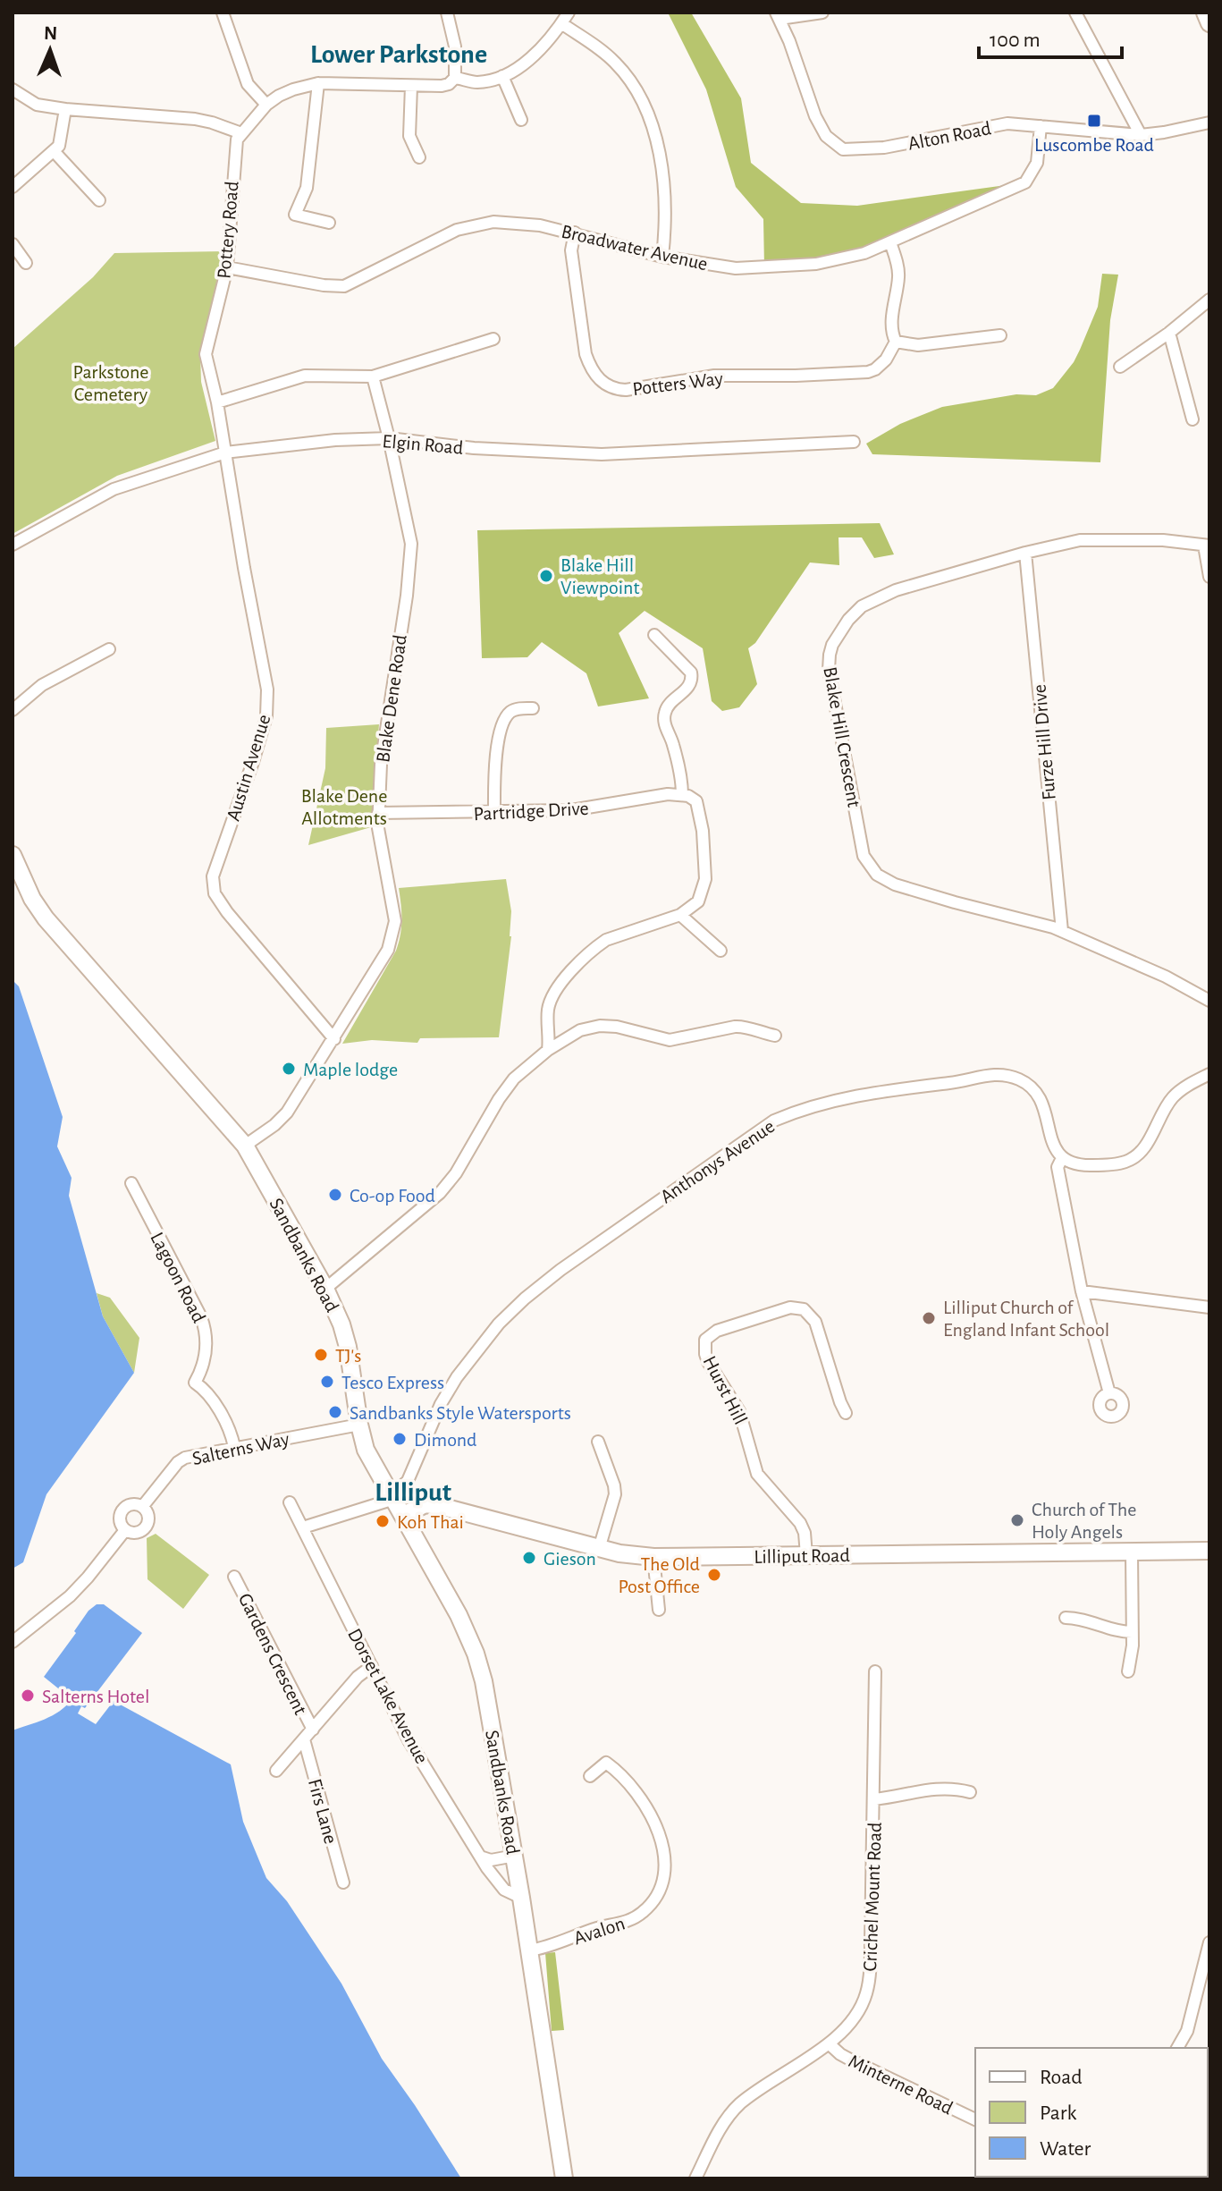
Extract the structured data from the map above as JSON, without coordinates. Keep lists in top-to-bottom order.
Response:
{
  "streets": {
    "main road": ["Sandbanks Road", "Lilliput Road"],
    "street": [
      "Alton Road",
      "Pottery Road",
      "Broadwater Avenue",
      "Potters Way",
      "Elgin Road",
      "Blake Dene Road",
      "Blake Hill Crescent",
      "Furze Hill Drive",
      "Austin Avenue",
      "Partridge Drive",
      "Anthonys Avenue",
      "Lagoon Road",
      "Hurst Hill",
      "Salterns Way",
      "Gardens Crescent",
      "Dorset Lake Avenue",
      "Firs Lane",
      "Crichel Mount Road",
      "Avalon",
      "Minterne Road"
    ]
  },
  "crossings": [
    ["Alton Road", "Broadwater Avenue"],
    ["Pottery Road", "Broadwater Avenue"],
    ["Pottery Road", "Elgin Road"],
    ["Pottery Road", "Austin Avenue"],
    ["Broadwater Avenue", "Potters Way"],
    ["Elgin Road", "Blake Dene Road"],
    ["Elgin Road", "Austin Avenue"],
    ["Blake Dene Road", "Austin Avenue"],
    ["Blake Dene Road", "Partridge Drive"],
    ["Blake Dene Road", "Sandbanks Road"],
    ["Blake Hill Crescent", "Furze Hill Drive"],
    ["Anthonys Avenue", "Sandbanks Road"],
    ["Sandbanks Road", "Salterns Way"],
    ["Sandbanks Road", "Lilliput Road"],
    ["Sandbanks Road", "Dorset Lake Avenue"],
    ["Sandbanks Road", "Avalon"],
    ["Lagoon Road", "Salterns Way"],
    ["Hurst Hill", "Lilliput Road"],
    ["Crichel Mount Road", "Minterne Road"]
  ],
  "districts": ["Lower Parkstone", "Lilliput"],
  "parks": ["Parkstone Cemetery", "Blake Dene Allotments"],
  "places": {
    "transit": ["Luscombe Road"],
    "other": [
      "Blake Hill Viewpoint",
      "Maple lodge",
      "Co-op Food",
      "Lilliput Church of England Infant School",
      "TJ's",
      "Tesco Express",
      "Sandbanks Style Watersports",
      "Dimond",
      "Church of The Holy Angels",
      "Koh Thai",
      "Gieson",
      "The Old Post Office",
      "Salterns Hotel"
    ]
  },
  "legend": ["Road", "Park", "Water"],
  "scale_bar": "100 m",
  "north": "top"
}
